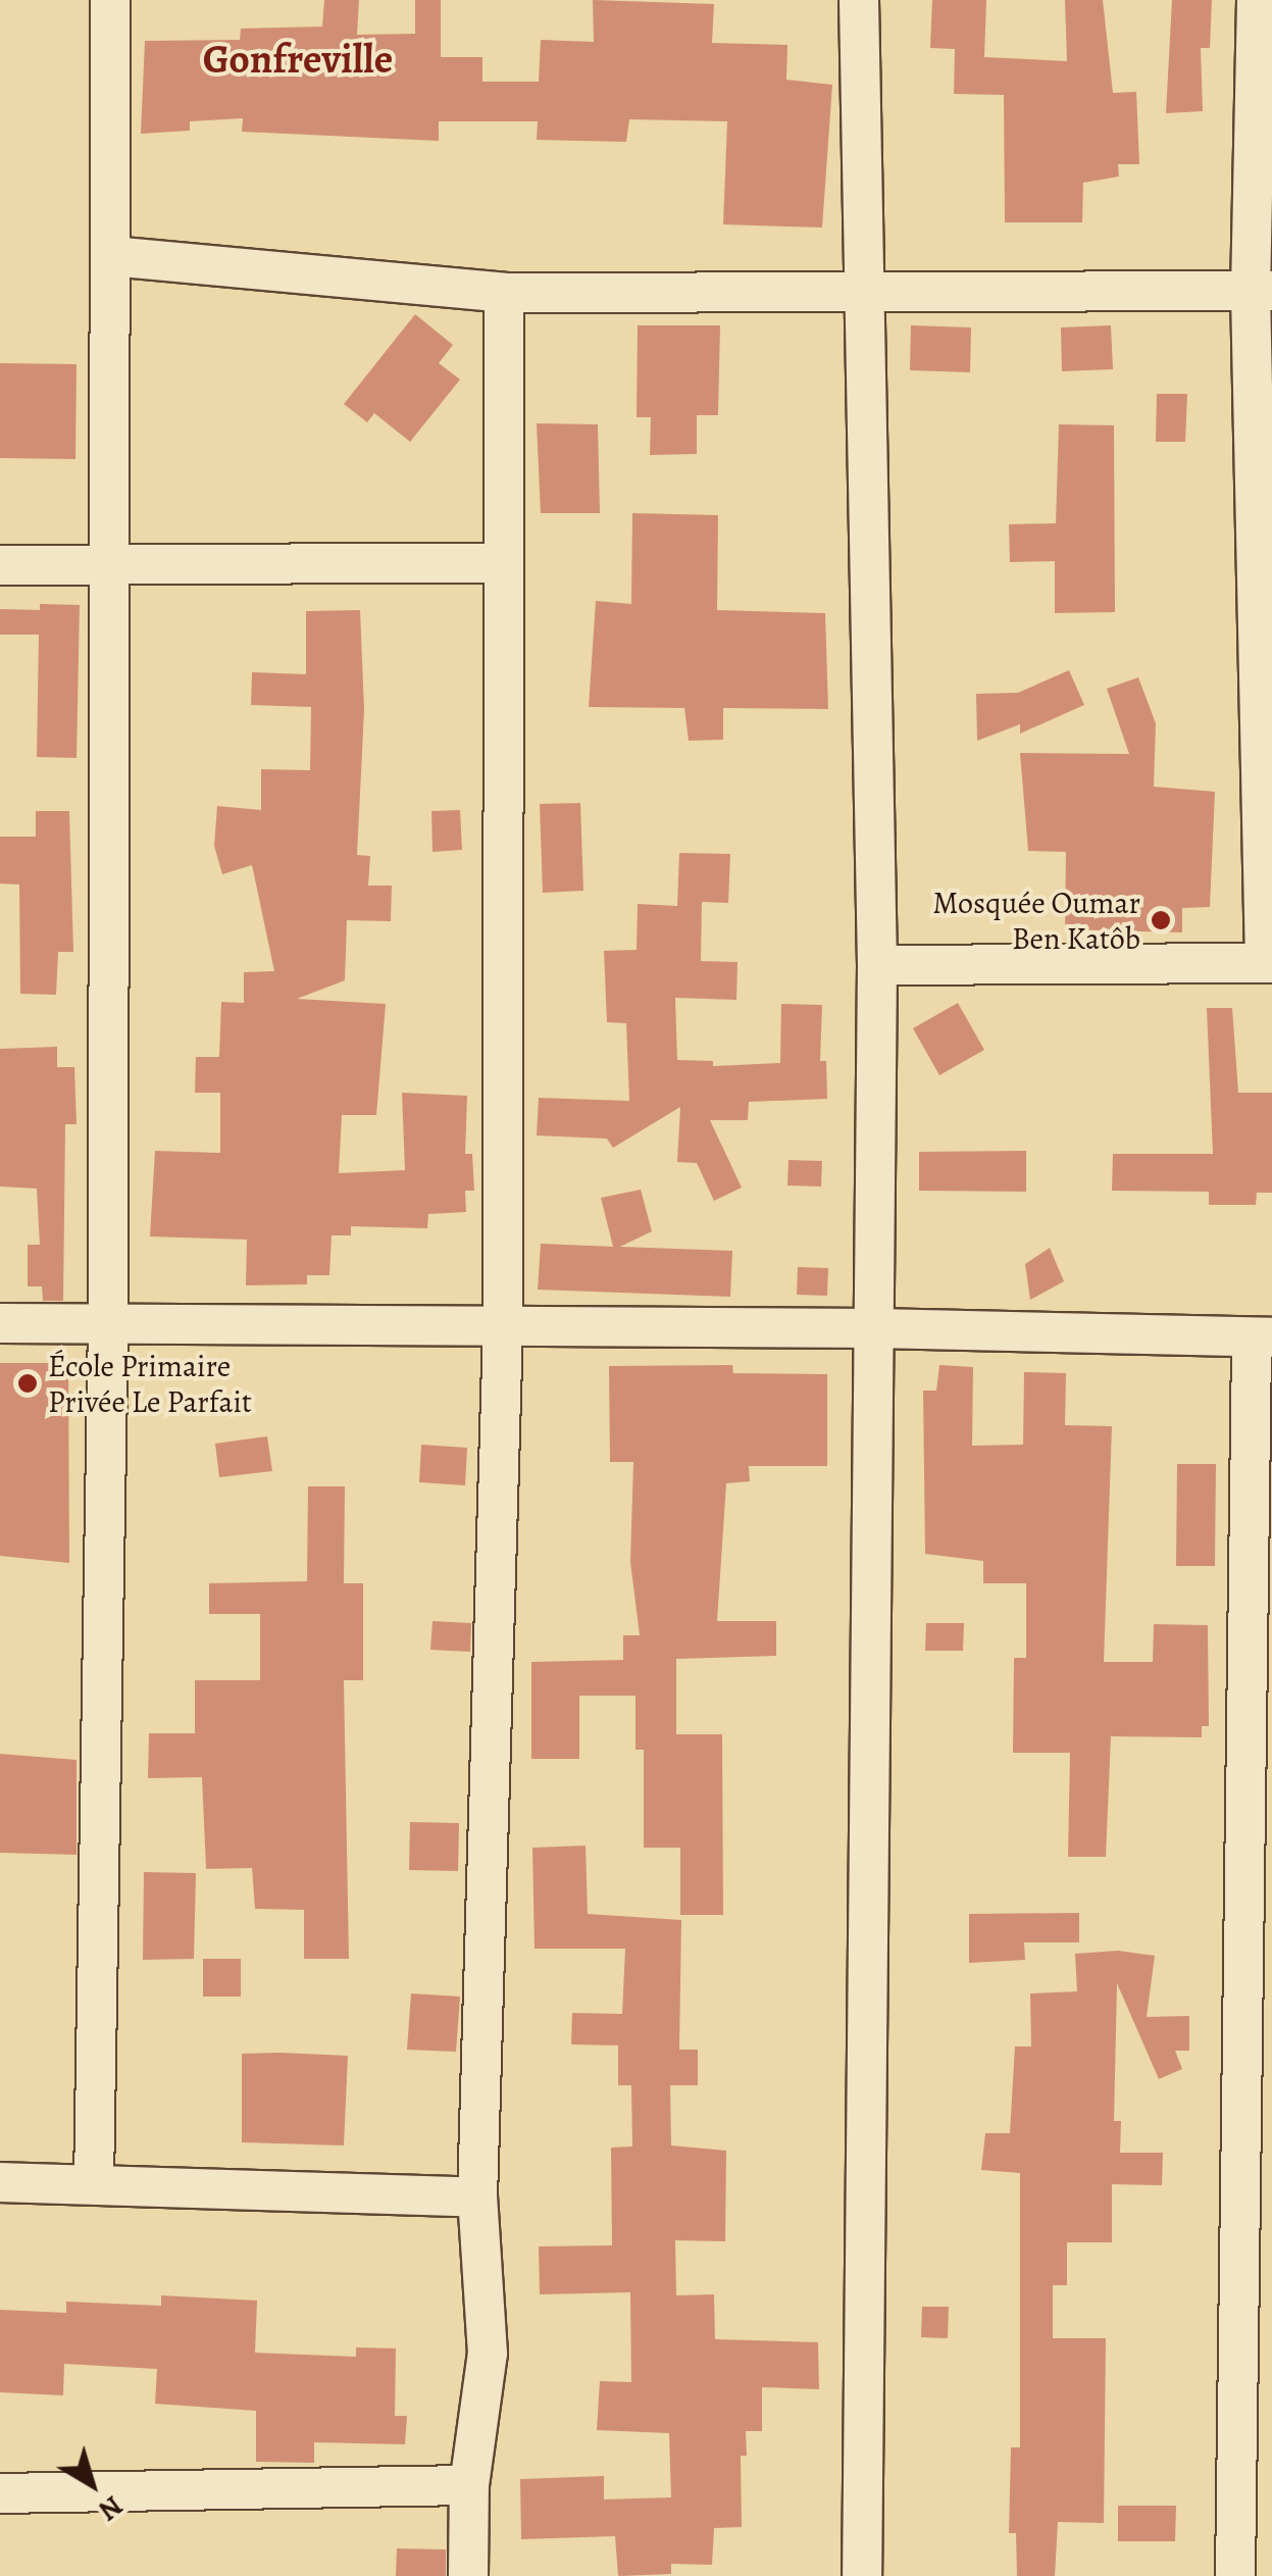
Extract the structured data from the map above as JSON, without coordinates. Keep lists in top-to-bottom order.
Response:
{
  "districts": ["Gonfreville"],
  "places": ["Mosquée Oumar Ben Katôb", "École Primaire Privée Le Parfait"],
  "north": "bottom right"
}
